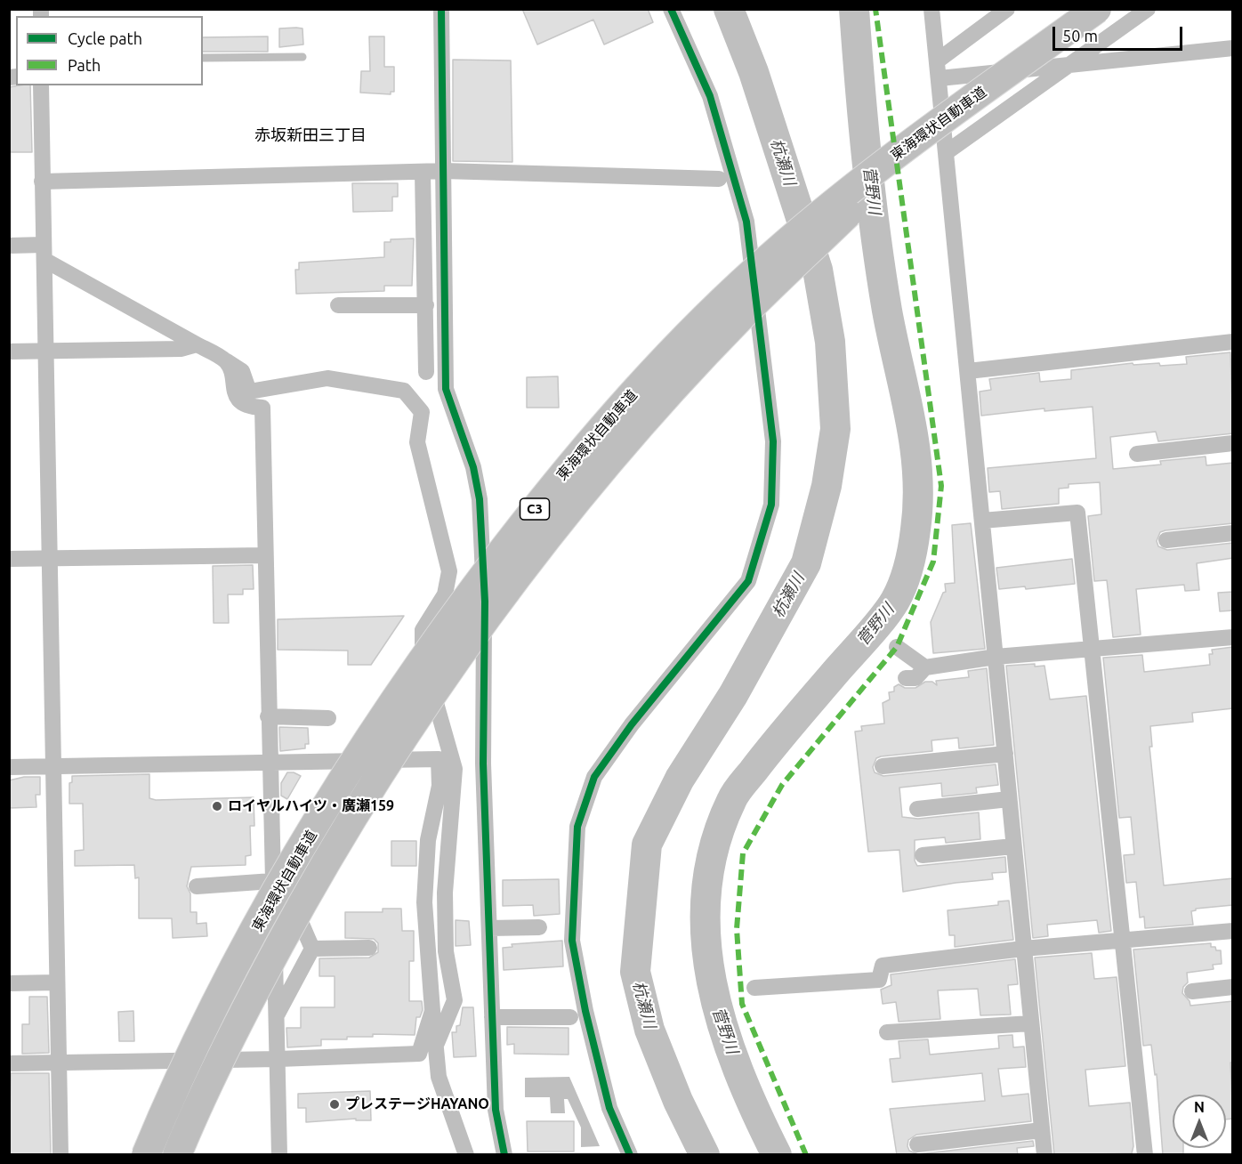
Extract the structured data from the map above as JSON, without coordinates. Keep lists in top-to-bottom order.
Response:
{
  "streets": {
    "highway": ["東海環状自動車道", "C3"]
  },
  "districts": ["赤坂新田三丁目"],
  "water": ["杭瀬川", "菅野川"],
  "places": ["ロイヤルハイツ・廣瀬159", "プレステージHAYANO"],
  "legend": ["Cycle path", "Path"],
  "scale_bar": "50 m",
  "north": "top"
}
